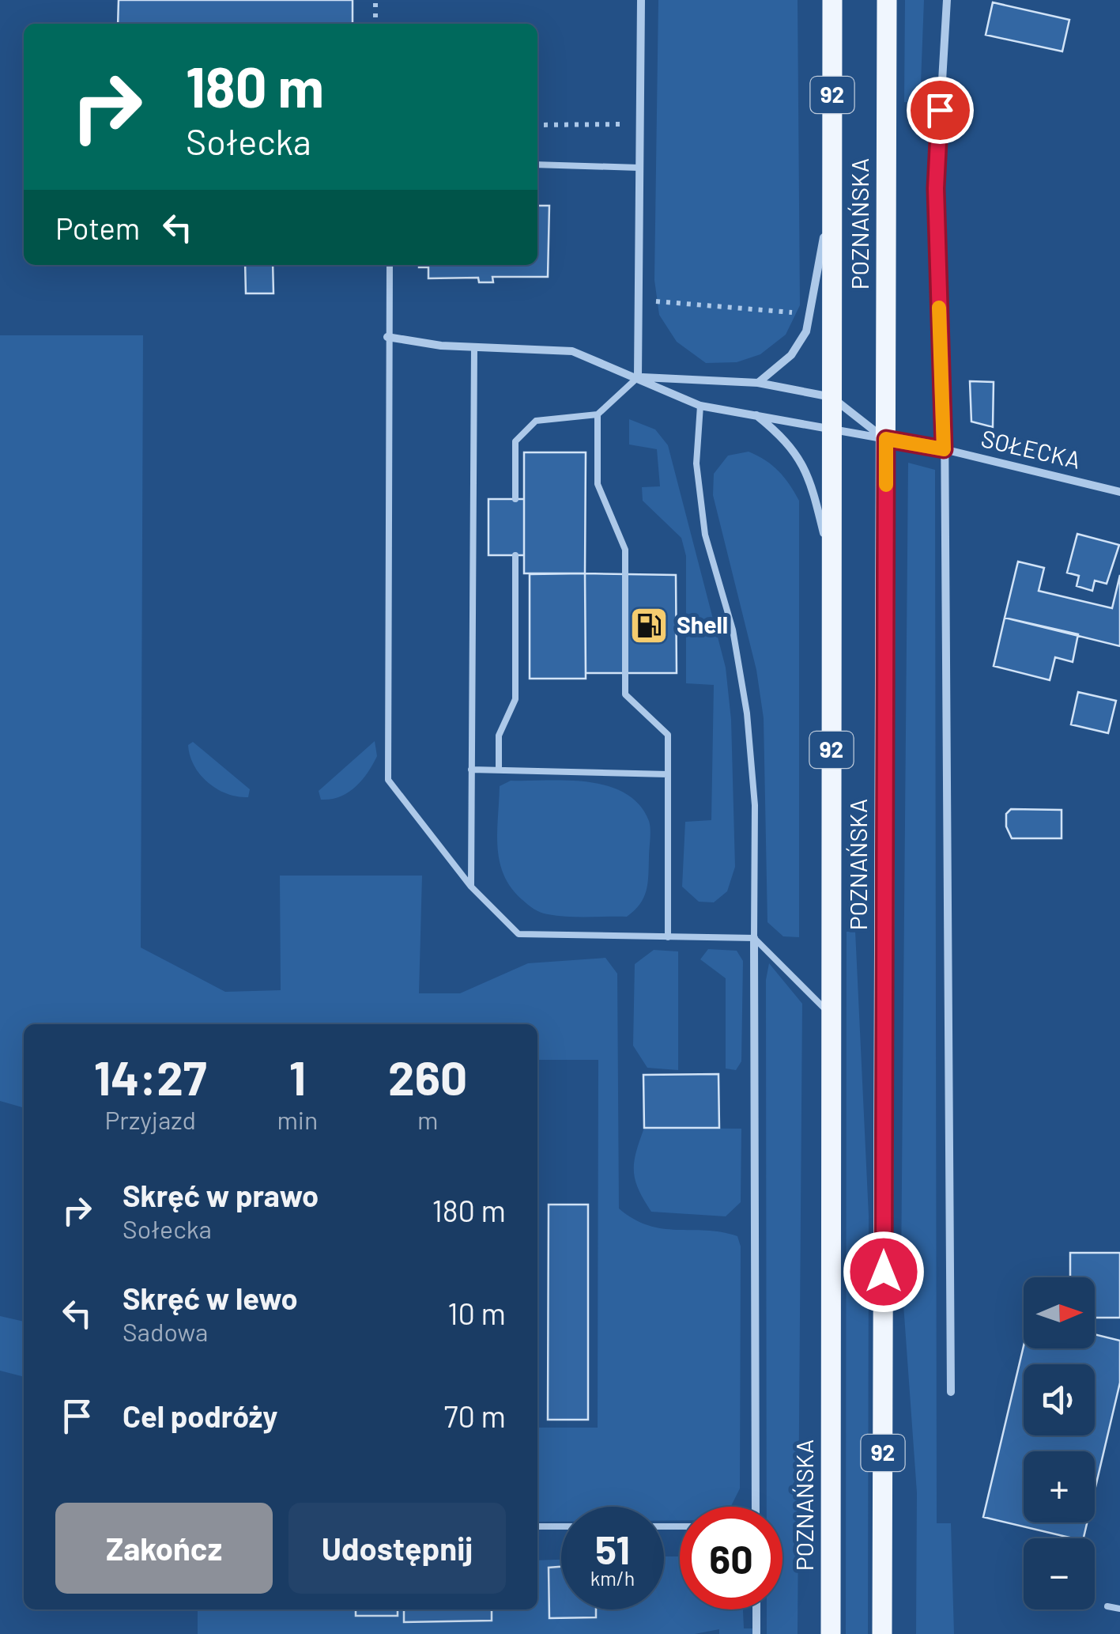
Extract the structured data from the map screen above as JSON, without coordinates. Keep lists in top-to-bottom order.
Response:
{
  "streets": {
    "main road": ["92", "POZNAŃSKA"],
    "street": ["SOŁECKA"]
  },
  "crossings": [
    ["POZNAŃSKA", "SOŁECKA"]
  ],
  "places": {
    "fuel station": ["Shell"]
  },
  "north": "right",
  "page": {
    "turn": ["180 m", "Sołecka"],
    "then": "Potem",
    "eta": [
      "14:27",
      "Przyjazd",
      "1",
      "min",
      "260",
      "m"
    ],
    "list": [
      {
        "name": "Skręć w prawo",
        "note": "Sołecka",
        "value": "180 m"
      },
      {
        "name": "Skręć w lewo",
        "note": "Sadowa",
        "value": "10 m"
      },
      {
        "name": "Cel podróży",
        "value": "70 m"
      }
    ],
    "map_buttons": ["+", "−"],
    "buttons": ["Zakończ", "Udostępnij"],
    "speed": "51 km/h",
    "limit": "60"
  }
}
